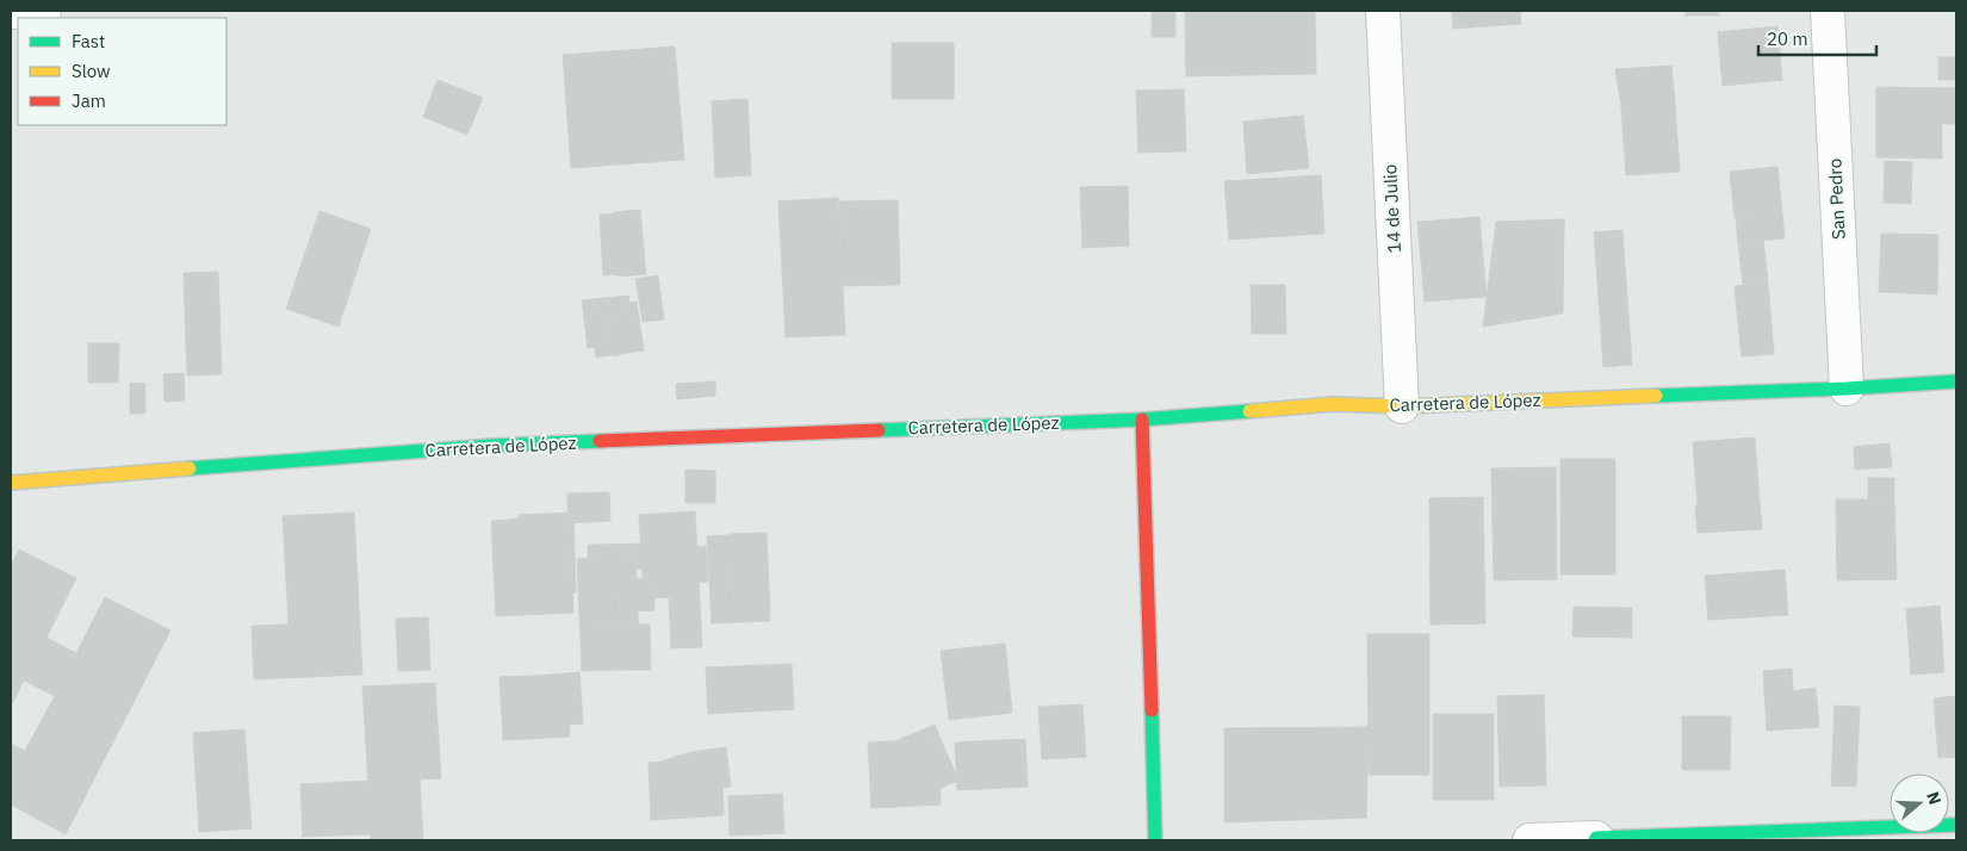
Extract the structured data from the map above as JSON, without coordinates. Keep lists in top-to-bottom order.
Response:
{
  "streets": {
    "main road": ["Carretera de López"],
    "street": ["San Pedro", "14 de Julio"]
  },
  "crossings": [
    ["San Pedro", "Carretera de López"],
    ["14 de Julio", "Carretera de López"]
  ],
  "legend": ["Fast", "Slow", "Jam"],
  "scale_bar": "20 m",
  "north": "right"
}
